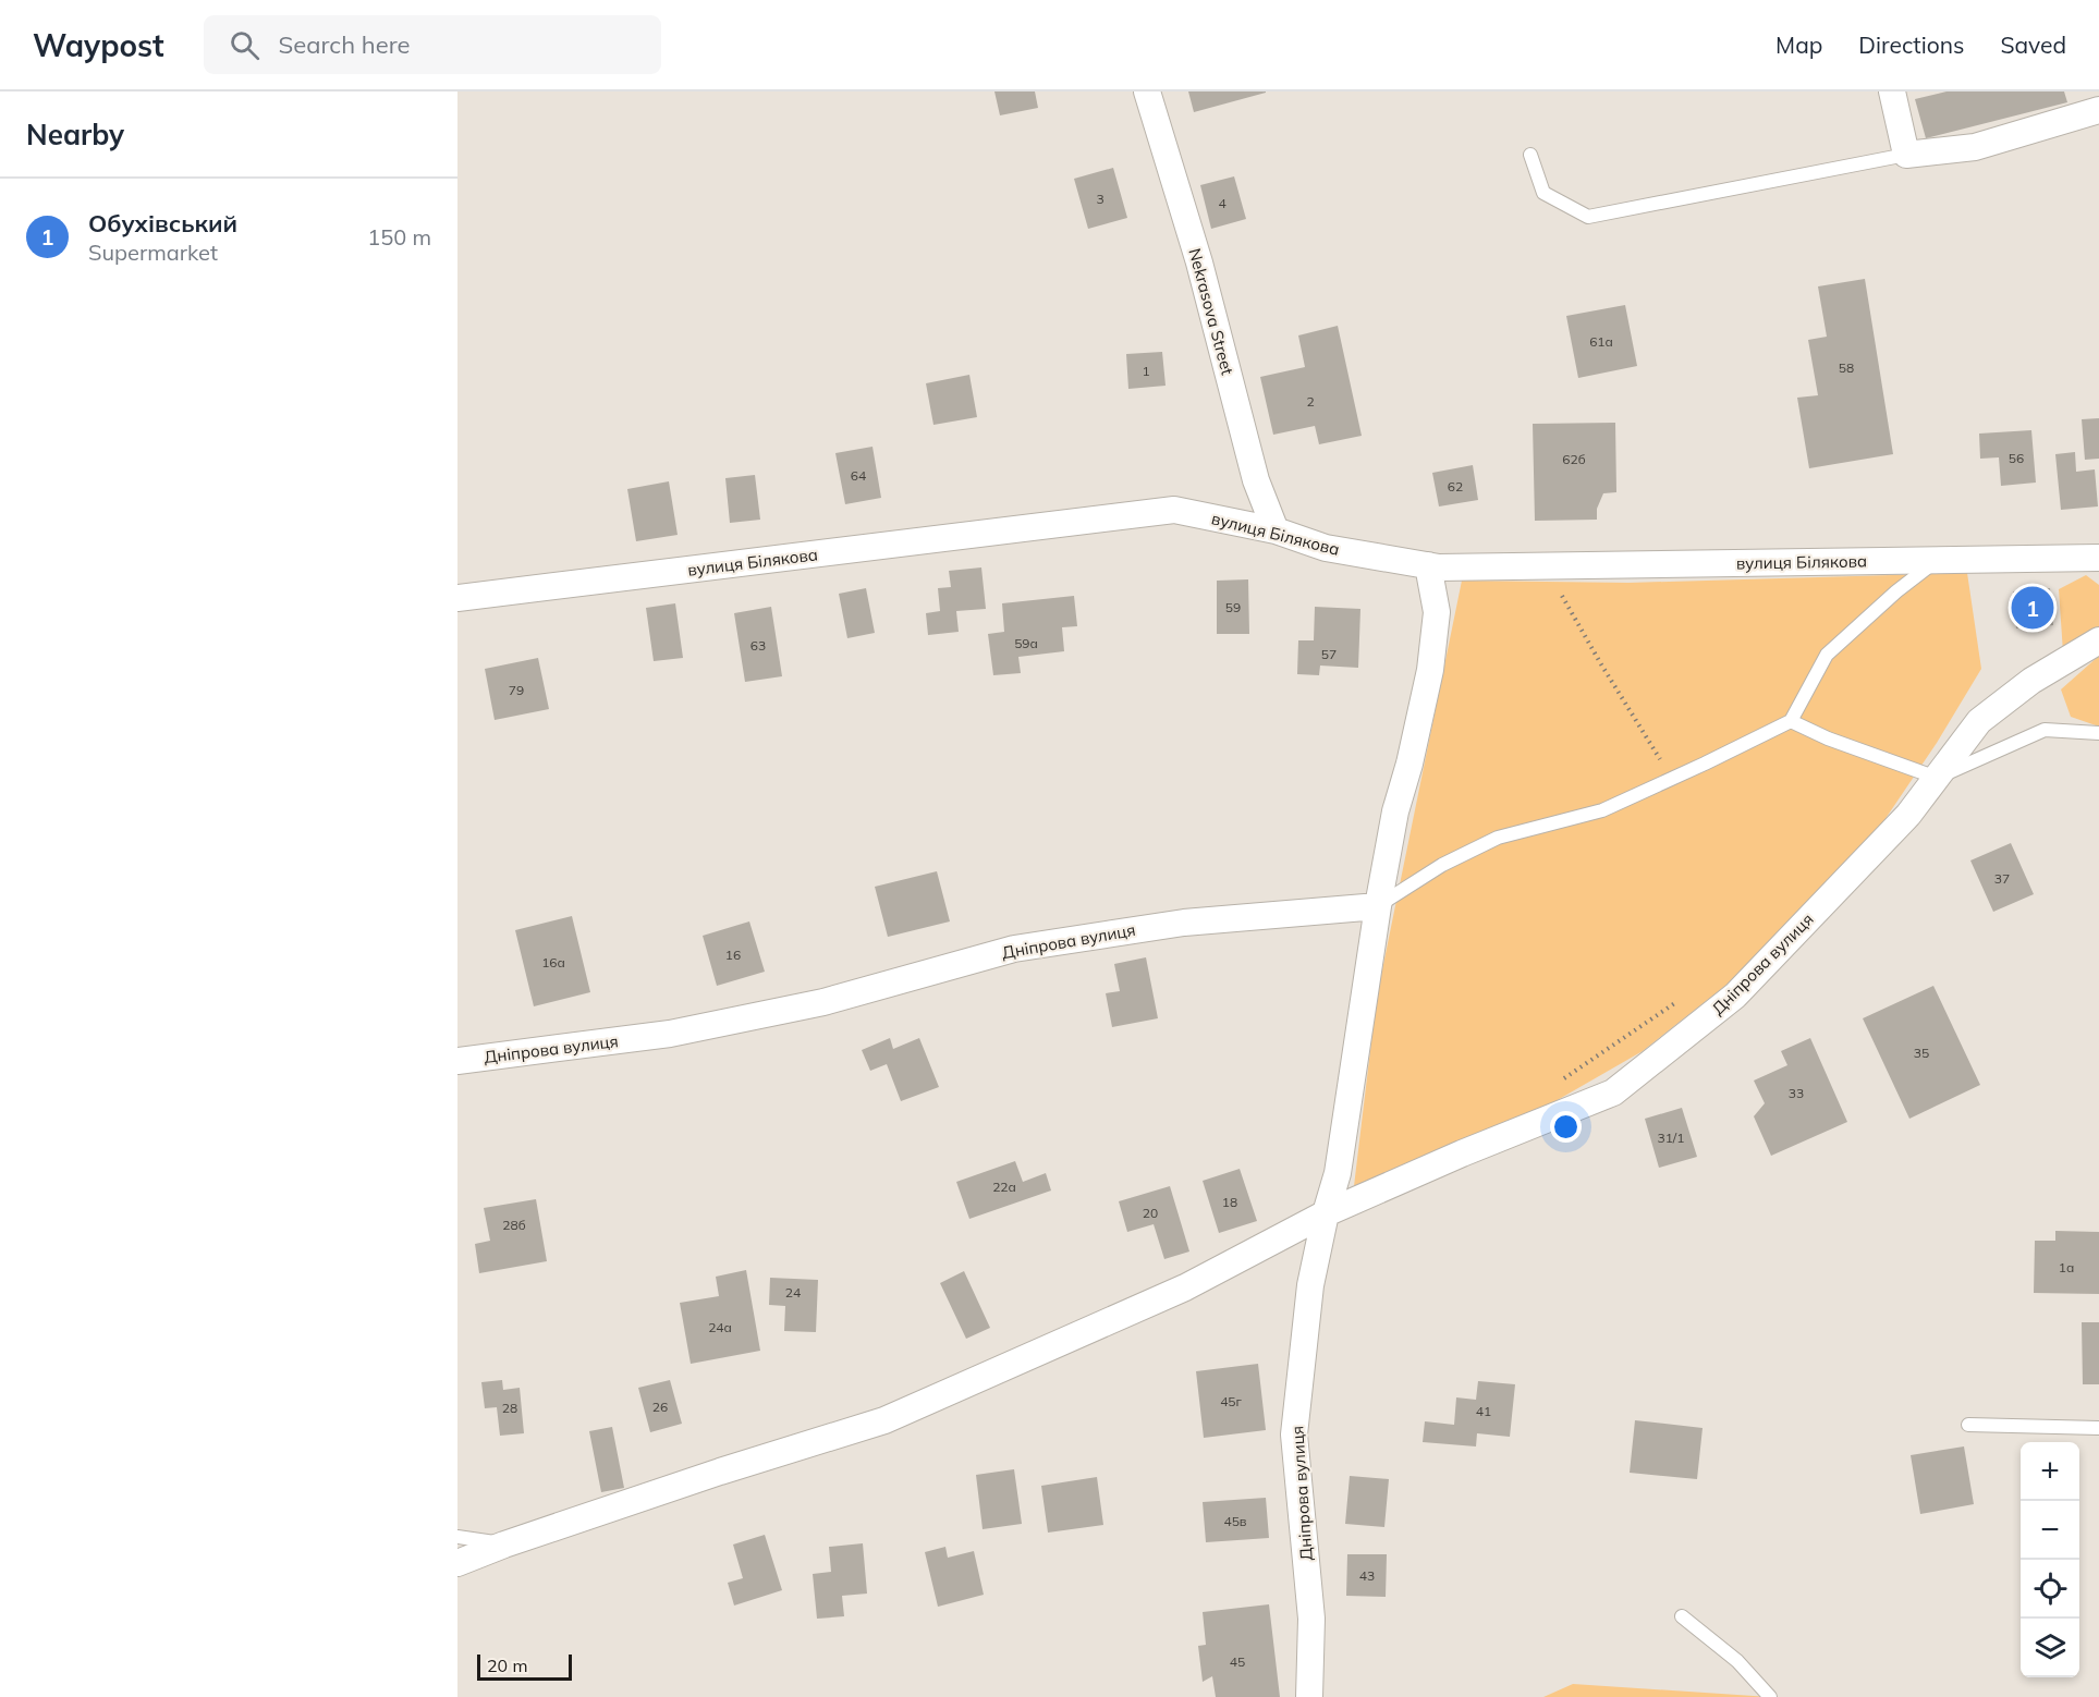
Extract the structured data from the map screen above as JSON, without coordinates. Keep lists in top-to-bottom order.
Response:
{
  "streets": {
    "street": ["Nekrasova Street", "вулиця Білякова", "Дніпрова вулиця"]
  },
  "crossings": [
    ["Nekrasova Street", "вулиця Білякова"]
  ],
  "house_numbers": [
    "3",
    "4",
    "61а",
    "58",
    "1",
    "2",
    "56",
    "62б",
    "64",
    "62",
    "59",
    "59а",
    "63",
    "57",
    "79",
    "37",
    "16",
    "16а",
    "35",
    "33",
    "31/1",
    "22а",
    "18",
    "20",
    "28б",
    "1а",
    "24",
    "24а",
    "45г",
    "26",
    "28",
    "41",
    "45в",
    "43",
    "45"
  ],
  "scale_bar": "20 m",
  "page": {
    "header": "Waypost",
    "search": "Search here",
    "nav": ["Map", "Directions", "Saved"],
    "heading": "Nearby",
    "list": [
      {
        "mark": "1",
        "name": "Обухівський",
        "note": "Supermarket",
        "value": "150 m"
      }
    ],
    "pins": "1",
    "map_buttons": ["+", "−"],
    "scale": "20 m"
  }
}
